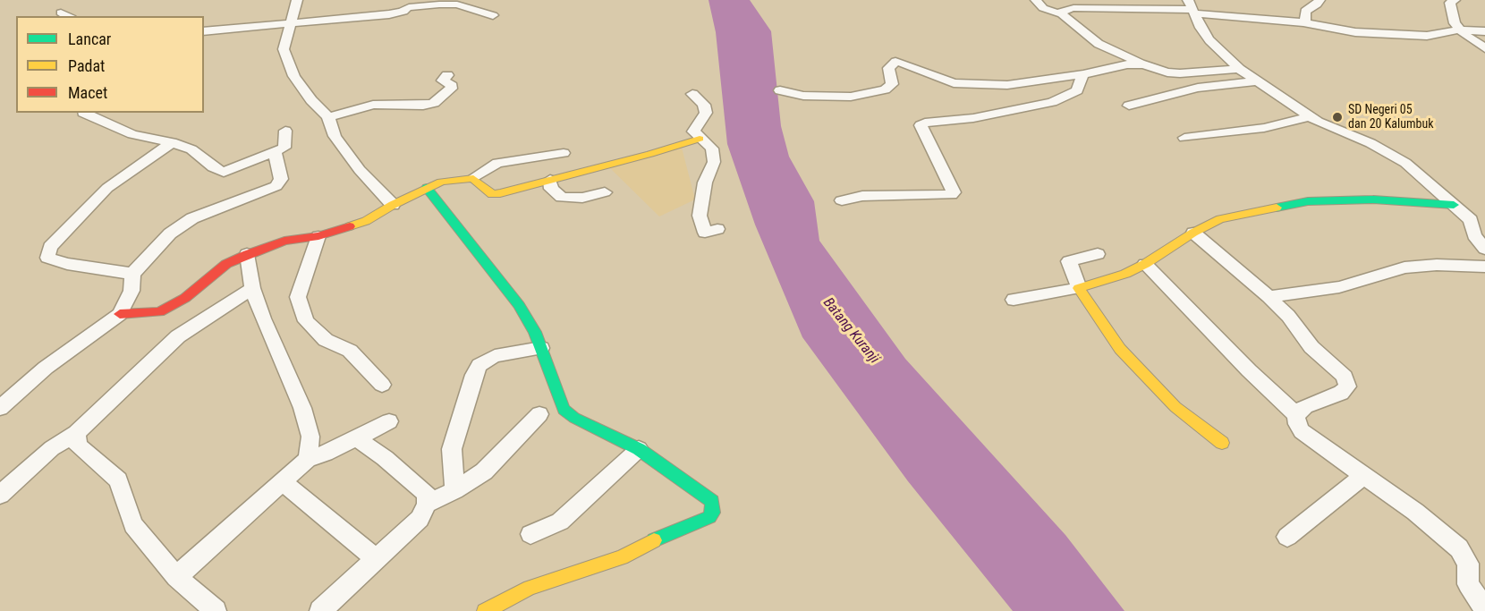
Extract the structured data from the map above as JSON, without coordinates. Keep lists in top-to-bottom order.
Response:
{
  "water": ["Batang Kuranji"],
  "places": ["SD Negeri 05 dan 20 Kalumbuk"],
  "legend": ["Lancar", "Padat", "Macet"]
}
